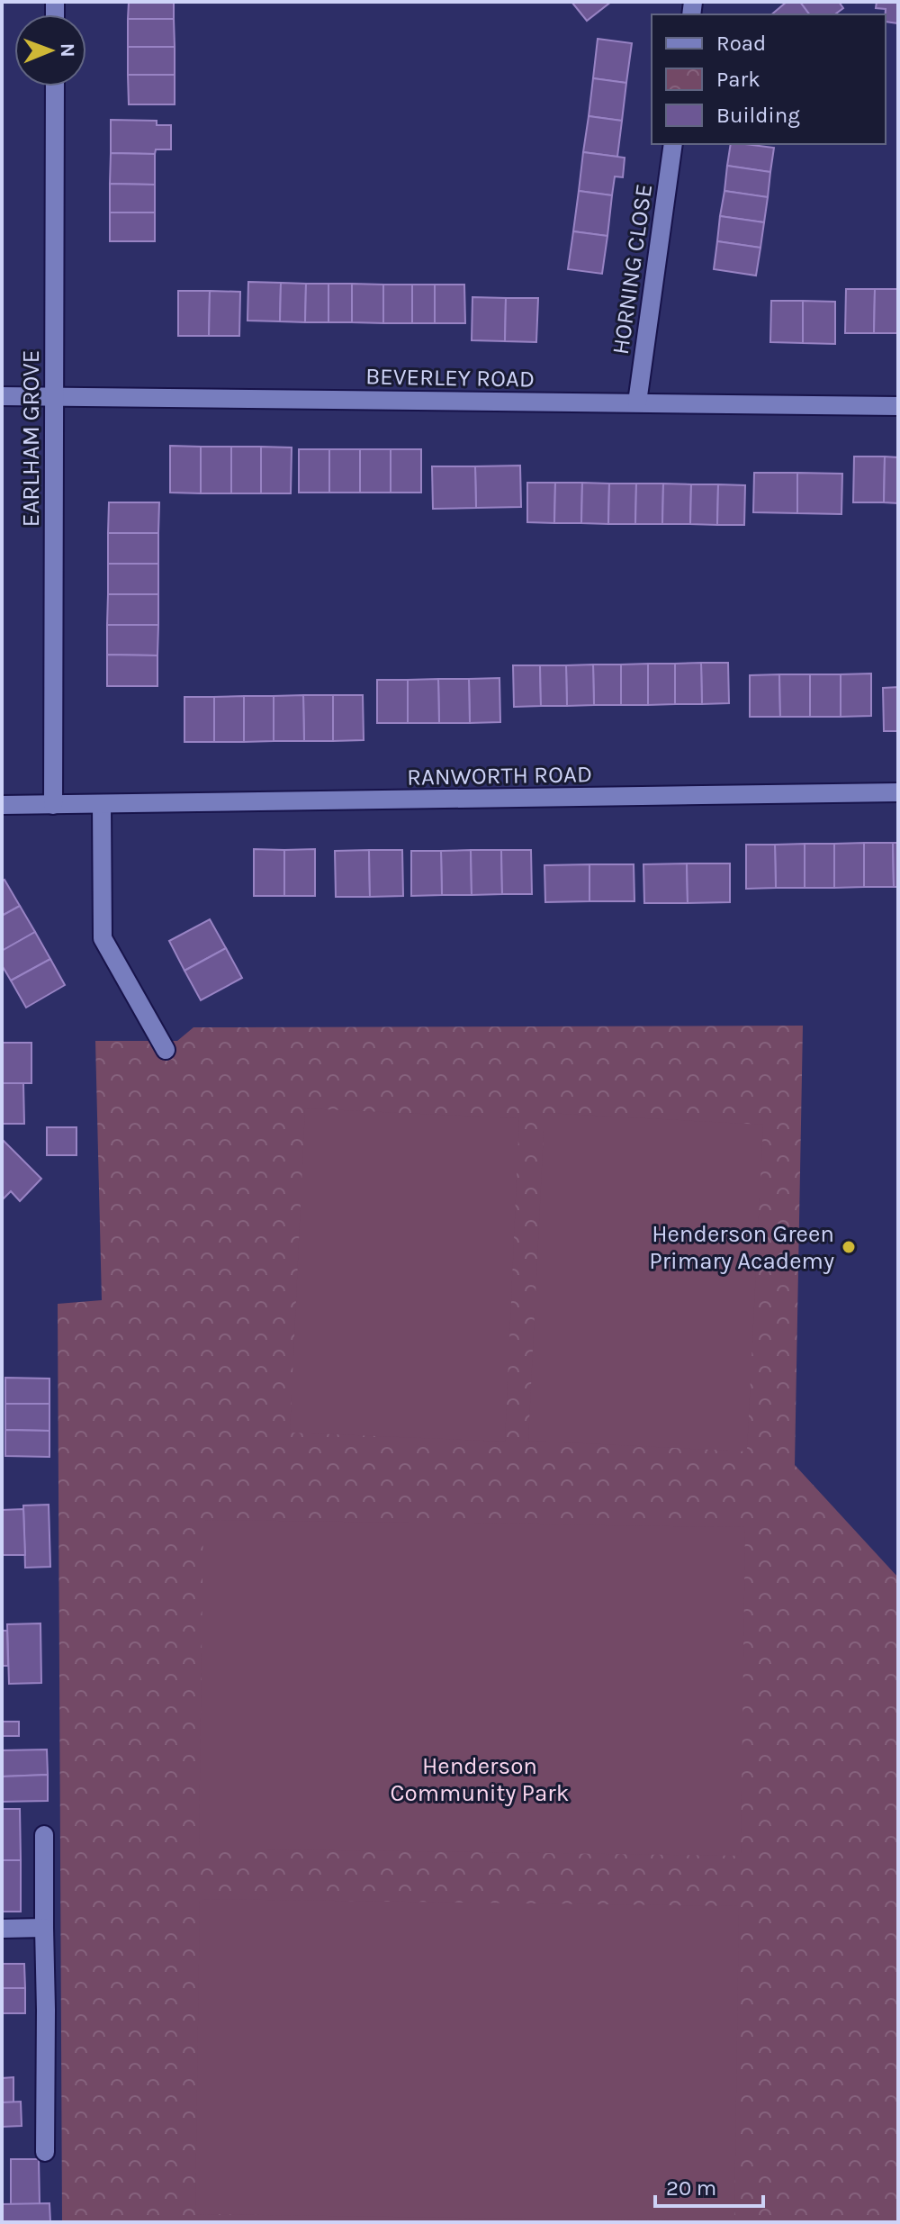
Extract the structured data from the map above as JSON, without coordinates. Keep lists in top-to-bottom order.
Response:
{
  "streets": {
    "street": [
      "HORNING CLOSE",
      "BEVERLEY ROAD",
      "EARLHAM GROVE",
      "RANWORTH ROAD"
    ]
  },
  "crossings": [
    ["HORNING CLOSE", "BEVERLEY ROAD"],
    ["BEVERLEY ROAD", "EARLHAM GROVE"],
    ["EARLHAM GROVE", "RANWORTH ROAD"]
  ],
  "parks": ["Henderson Community Park"],
  "places": ["Henderson Green Primary Academy"],
  "legend": ["Road", "Park", "Building"],
  "scale_bar": "20 m",
  "north": "right"
}
